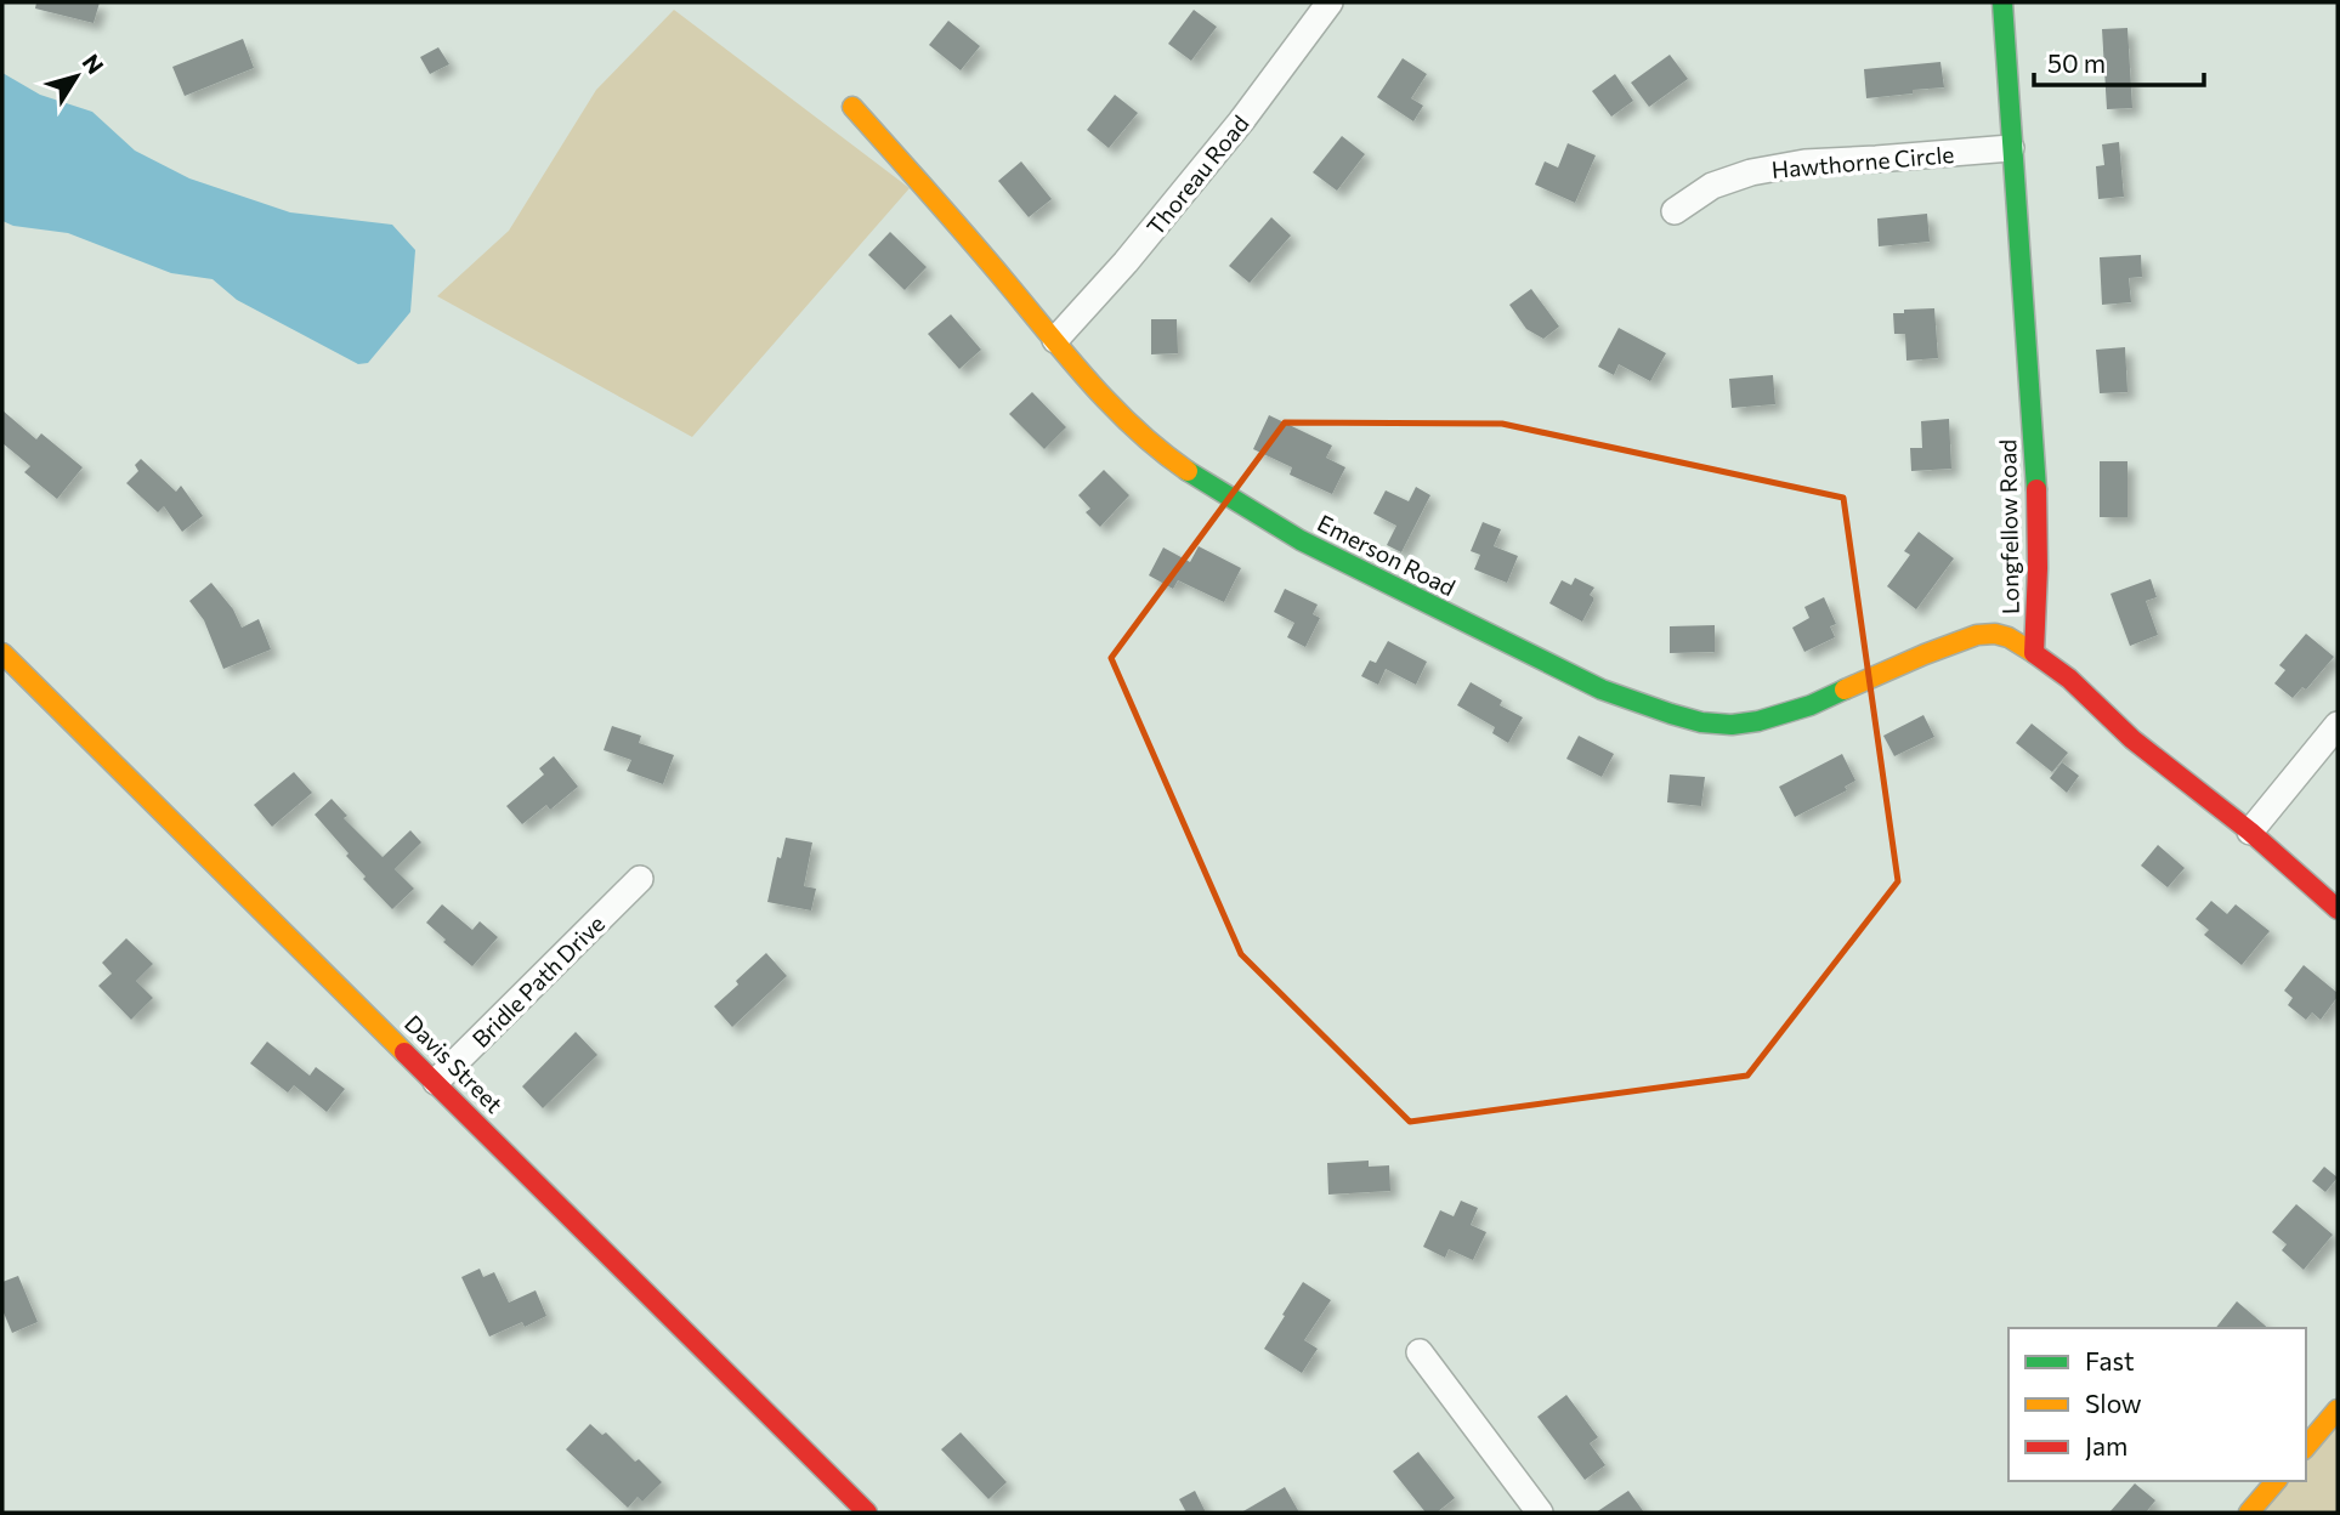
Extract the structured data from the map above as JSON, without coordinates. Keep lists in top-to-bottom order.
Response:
{
  "streets": {
    "street": [
      "Hawthorne Circle",
      "Thoreau Road",
      "Longfellow Road",
      "Emerson Road",
      "Bridle Path Drive",
      "Davis Street"
    ]
  },
  "crossings": [
    ["Hawthorne Circle", "Longfellow Road"],
    ["Thoreau Road", "Emerson Road"],
    ["Longfellow Road", "Emerson Road"],
    ["Bridle Path Drive", "Davis Street"]
  ],
  "legend": ["Fast", "Slow", "Jam"],
  "scale_bar": "50 m",
  "north": "top right"
}
